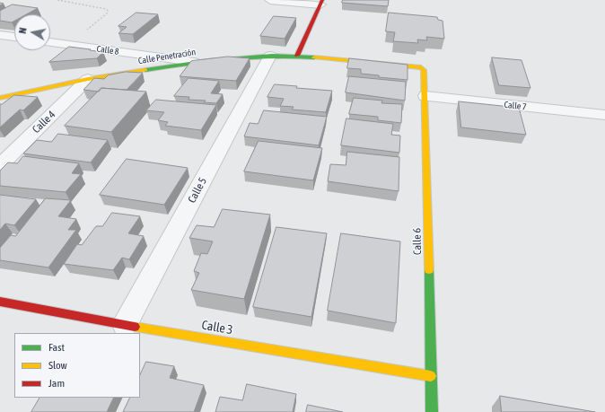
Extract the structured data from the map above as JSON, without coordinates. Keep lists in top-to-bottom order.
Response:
{
  "streets": {
    "street": [
      "Calle 8",
      "Calle Penetración",
      "Calle 7",
      "Calle 4",
      "Calle 5",
      "Calle 6",
      "Calle 3"
    ]
  },
  "crossings": [
    ["Calle 8", "Calle Penetración"],
    ["Calle Penetración", "Calle 4"],
    ["Calle Penetración", "Calle 5"],
    ["Calle Penetración", "Calle 6"],
    ["Calle 7", "Calle 6"],
    ["Calle 5", "Calle 3"],
    ["Calle 6", "Calle 3"]
  ],
  "legend": ["Fast", "Slow", "Jam"],
  "north": "left"
}
